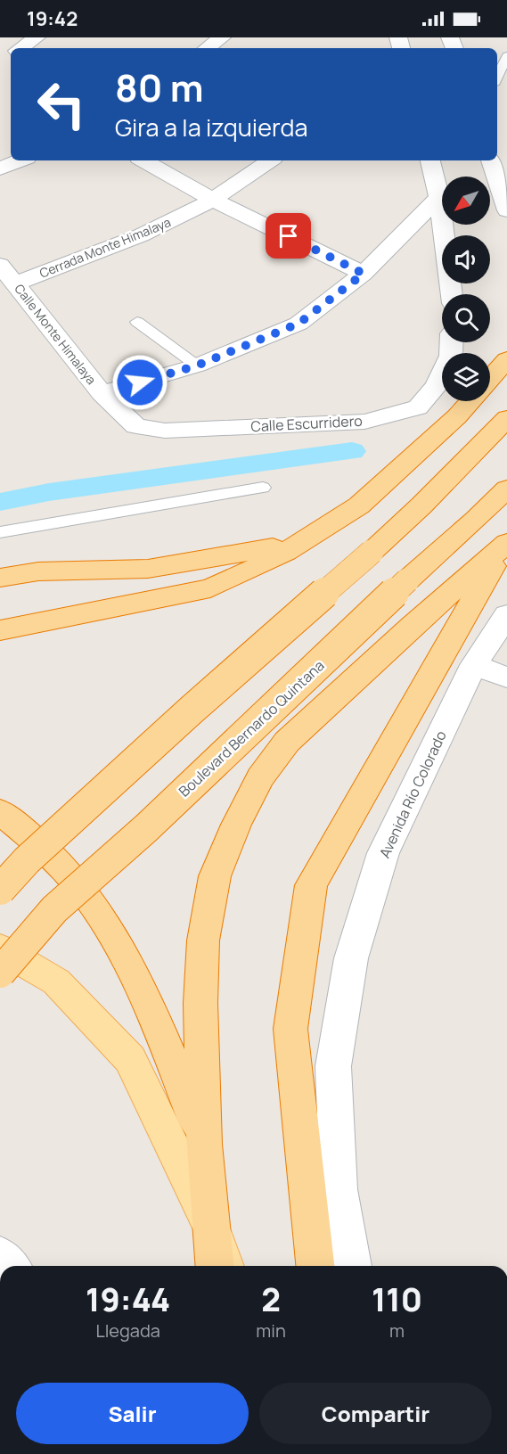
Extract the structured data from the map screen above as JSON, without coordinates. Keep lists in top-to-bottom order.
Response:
{
  "streets": {
    "highway": ["Boulevard Bernardo Quintana"],
    "street": [
      "Cerrada Monte Himalaya",
      "Calle Monte Himalaya",
      "Calle Escurridero",
      "Avenida Río Colorado"
    ]
  },
  "crossings": [
    ["Cerrada Monte Himalaya", "Calle Monte Himalaya"],
    ["Calle Monte Himalaya", "Calle Escurridero"]
  ],
  "north": "bottom left",
  "page": {
    "status": "19:42",
    "turn": ["80 m", "Gira a la izquierda"],
    "eta": [
      "19:44",
      "Llegada",
      "2",
      "min",
      "110",
      "m"
    ],
    "buttons": ["Salir", "Compartir"]
  }
}
